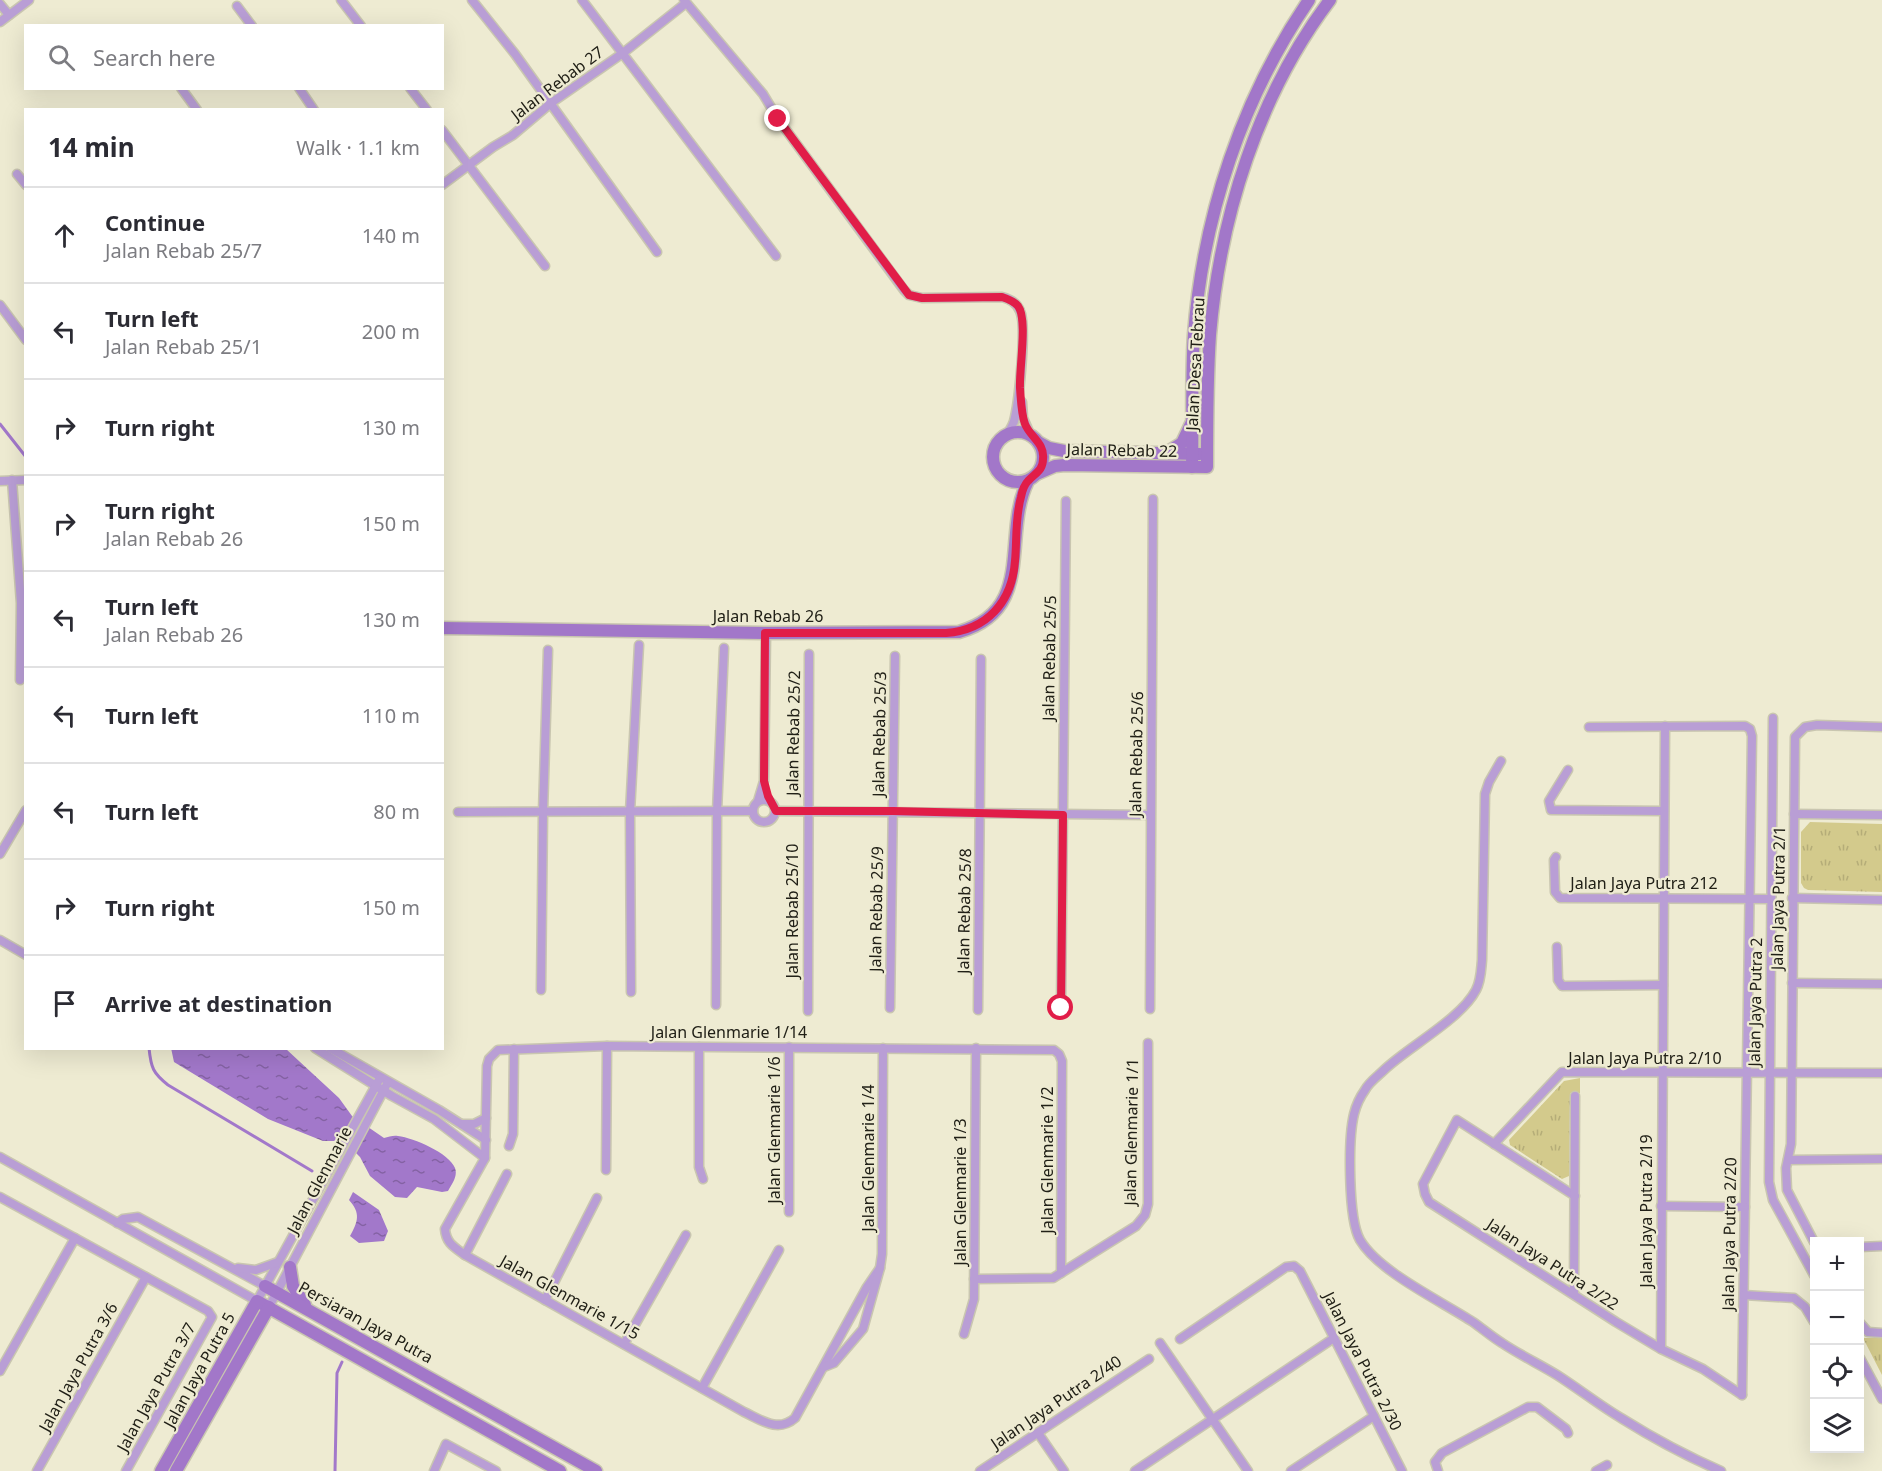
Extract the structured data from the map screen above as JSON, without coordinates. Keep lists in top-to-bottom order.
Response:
{
  "streets": {
    "street": [
      "Jalan Rebab 27",
      "Jalan Desa Tebrau",
      "Jalan Rebab 22",
      "Jalan Rebab 26",
      "Jalan Rebab 25/5",
      "Jalan Rebab 25/2",
      "Jalan Rebab 25/3",
      "Jalan Rebab 25/6",
      "Jalan Jaya Putra 212",
      "Jalan Jaya Putra 2/1",
      "Jalan Rebab 25/9",
      "Jalan Rebab 25/10",
      "Jalan Rebab 25/8",
      "Jalan Jaya Putra 2",
      "Jalan Glenmarie 1/14",
      "Jalan Jaya Putra 2/10",
      "Jalan Glenmarie 1/6",
      "Jalan Glenmarie 1/1",
      "Jalan Glenmarie 1/4",
      "Jalan Glenmarie 1/2",
      "Jalan Glenmarie",
      "Jalan Glenmarie 1/3",
      "Jalan Jaya Putra 2/19",
      "Jalan Jaya Putra 2/20",
      "Jalan Jaya Putra 2/22",
      "Jalan Glenmarie 1/15",
      "Persiaran Jaya Putra",
      "Jalan Jaya Putra 2/30",
      "Jalan Jaya Putra 3/6",
      "Jalan Jaya Putra 5",
      "Jalan Jaya Putra 3/7",
      "Jalan Jaya Putra 2/40"
    ]
  },
  "crossings": [
    ["Jalan Desa Tebrau", "Jalan Rebab 22"],
    ["Jalan Rebab 22", "Jalan Rebab 26"],
    ["Jalan Rebab 25/2", "Jalan Rebab 25/10"],
    ["Jalan Rebab 25/3", "Jalan Rebab 25/9"],
    ["Jalan Jaya Putra 212", "Jalan Jaya Putra 2"],
    ["Jalan Jaya Putra 212", "Jalan Jaya Putra 2/19"],
    ["Jalan Jaya Putra 212", "Jalan Jaya Putra 2/20"],
    ["Jalan Jaya Putra 2/1", "Jalan Jaya Putra 2/10"],
    ["Jalan Jaya Putra 2", "Jalan Jaya Putra 2/10"],
    ["Jalan Glenmarie 1/14", "Jalan Glenmarie 1/6"],
    ["Jalan Glenmarie 1/14", "Jalan Glenmarie 1/4"],
    ["Jalan Glenmarie 1/14", "Jalan Glenmarie 1/2"],
    ["Jalan Glenmarie 1/14", "Jalan Glenmarie 1/3"],
    ["Jalan Glenmarie 1/14", "Jalan Glenmarie 1/15"],
    ["Jalan Jaya Putra 2/10", "Jalan Jaya Putra 2/19"],
    ["Jalan Jaya Putra 2/10", "Jalan Jaya Putra 2/20"],
    ["Jalan Jaya Putra 2/10", "Jalan Jaya Putra 2/22"],
    ["Jalan Glenmarie 1/1", "Jalan Glenmarie 1/2"],
    ["Jalan Glenmarie 1/4", "Jalan Glenmarie 1/15"],
    ["Jalan Glenmarie", "Persiaran Jaya Putra"],
    ["Jalan Glenmarie", "Jalan Jaya Putra 5"],
    ["Jalan Jaya Putra 2/19", "Jalan Jaya Putra 2/20"],
    ["Jalan Jaya Putra 2/19", "Jalan Jaya Putra 2/22"],
    ["Jalan Jaya Putra 2/20", "Jalan Jaya Putra 2/22"],
    ["Persiaran Jaya Putra", "Jalan Jaya Putra 5"],
    ["Jalan Jaya Putra 3/6", "Jalan Jaya Putra 3/7"]
  ],
  "page": {
    "search": "Search here",
    "heading": ["14 min", "Walk · 1.1 km"],
    "list": [
      ["Continue", "Jalan Rebab 25/7", "140 m"],
      ["Turn left", "Jalan Rebab 25/1", "200 m"],
      ["Turn right", "130 m"],
      ["Turn right", "Jalan Rebab 26", "150 m"],
      ["Turn left", "Jalan Rebab 26", "130 m"],
      ["Turn left", "110 m"],
      ["Turn left", "80 m"],
      ["Turn right", "150 m"],
      "Arrive at destination"
    ],
    "map_buttons": ["+", "−"]
  }
}
